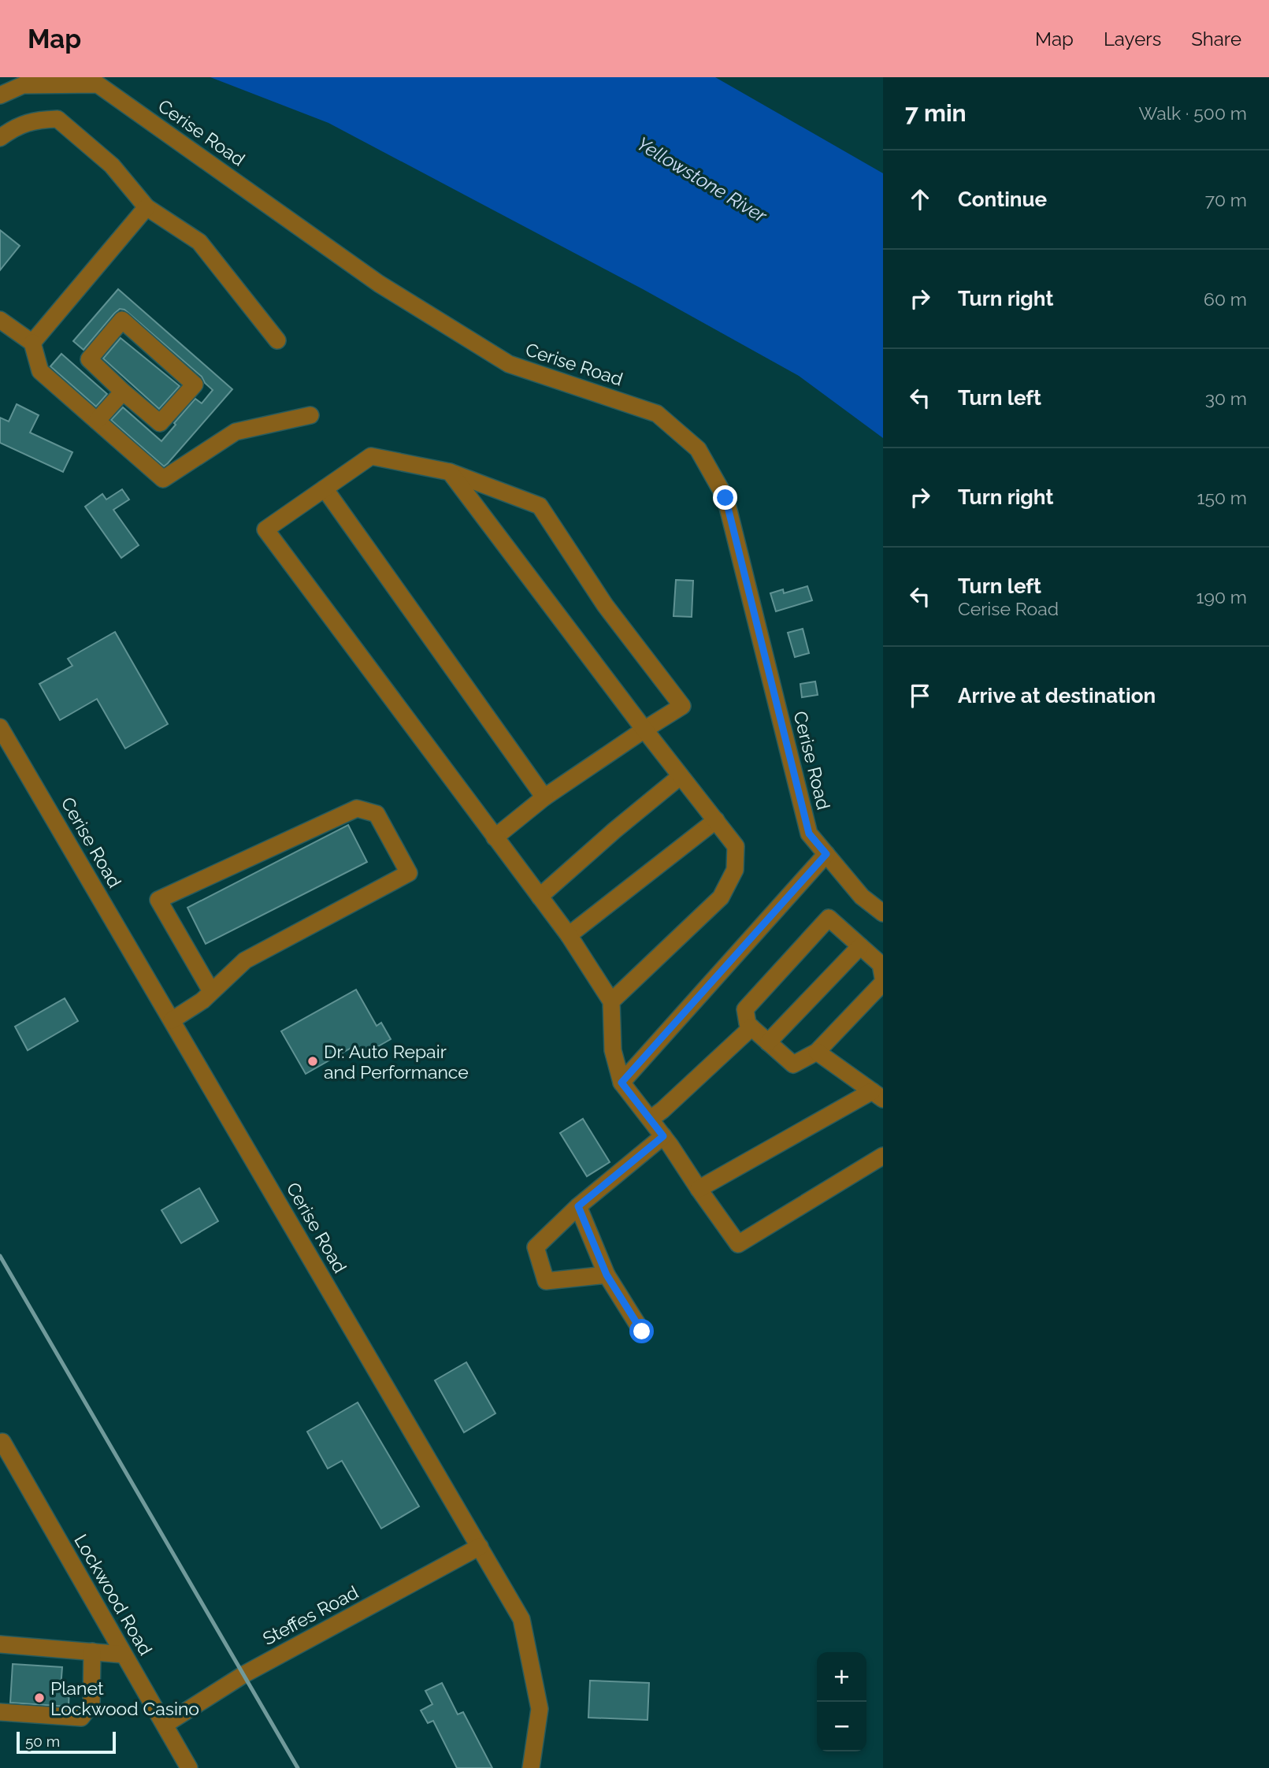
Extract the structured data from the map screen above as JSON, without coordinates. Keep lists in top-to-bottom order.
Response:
{
  "streets": {
    "street": ["Cerise Road", "Lockwood Road", "Steffes Road"]
  },
  "crossings": [
    ["Cerise Road", "Steffes Road"],
    ["Lockwood Road", "Steffes Road"]
  ],
  "water": ["Yellowstone River"],
  "places": ["Dr. Auto Repair and Performance", "Planet Lockwood Casino"],
  "scale_bar": "50 m",
  "page": {
    "header": "Map",
    "nav": ["Map", "Layers", "Share"],
    "heading": ["7 min", "Walk · 500 m"],
    "list": [
      ["Continue", "70 m"],
      ["Turn right", "60 m"],
      ["Turn left", "30 m"],
      ["Turn right", "150 m"],
      ["Turn left", "Cerise Road", "190 m"],
      "Arrive at destination"
    ],
    "map_buttons": ["+", "−"],
    "scale": "50 m"
  }
}
